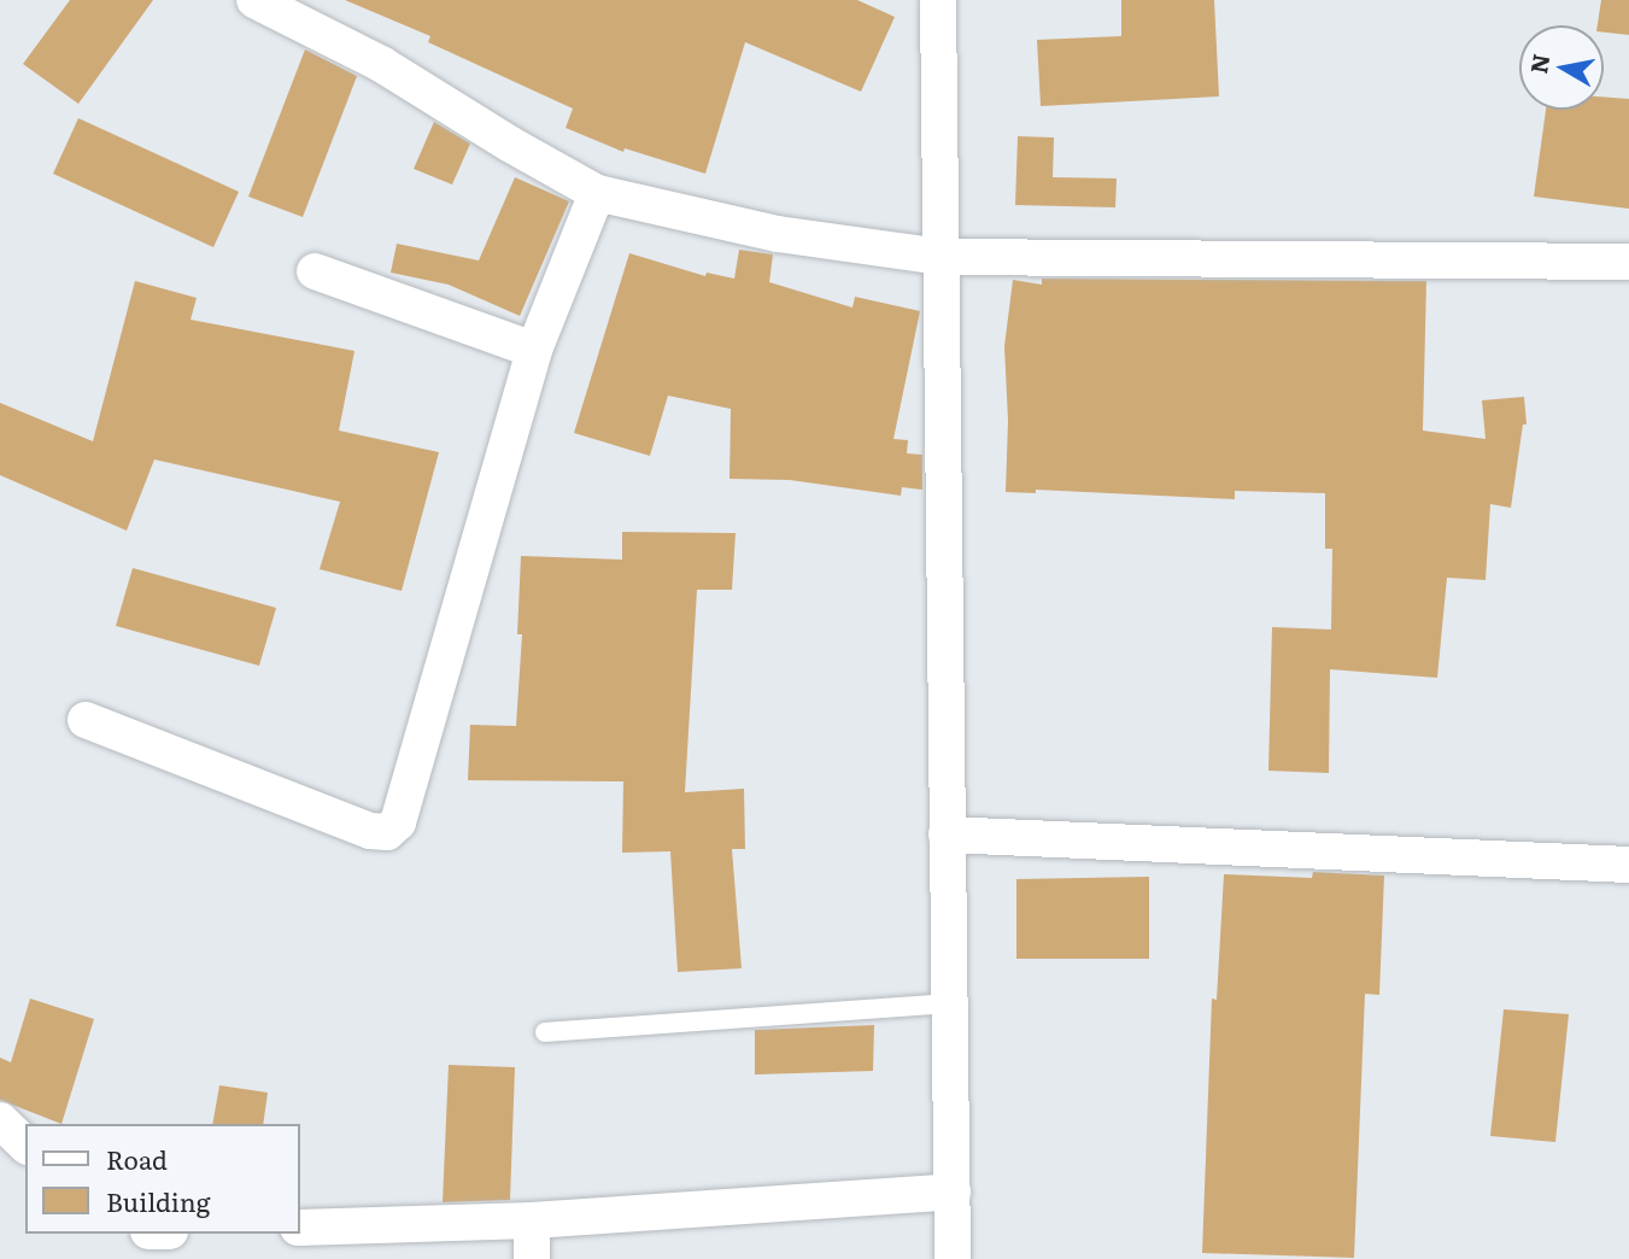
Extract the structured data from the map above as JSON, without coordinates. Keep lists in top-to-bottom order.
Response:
{
  "legend": ["Road", "Building"],
  "north": "left"
}
